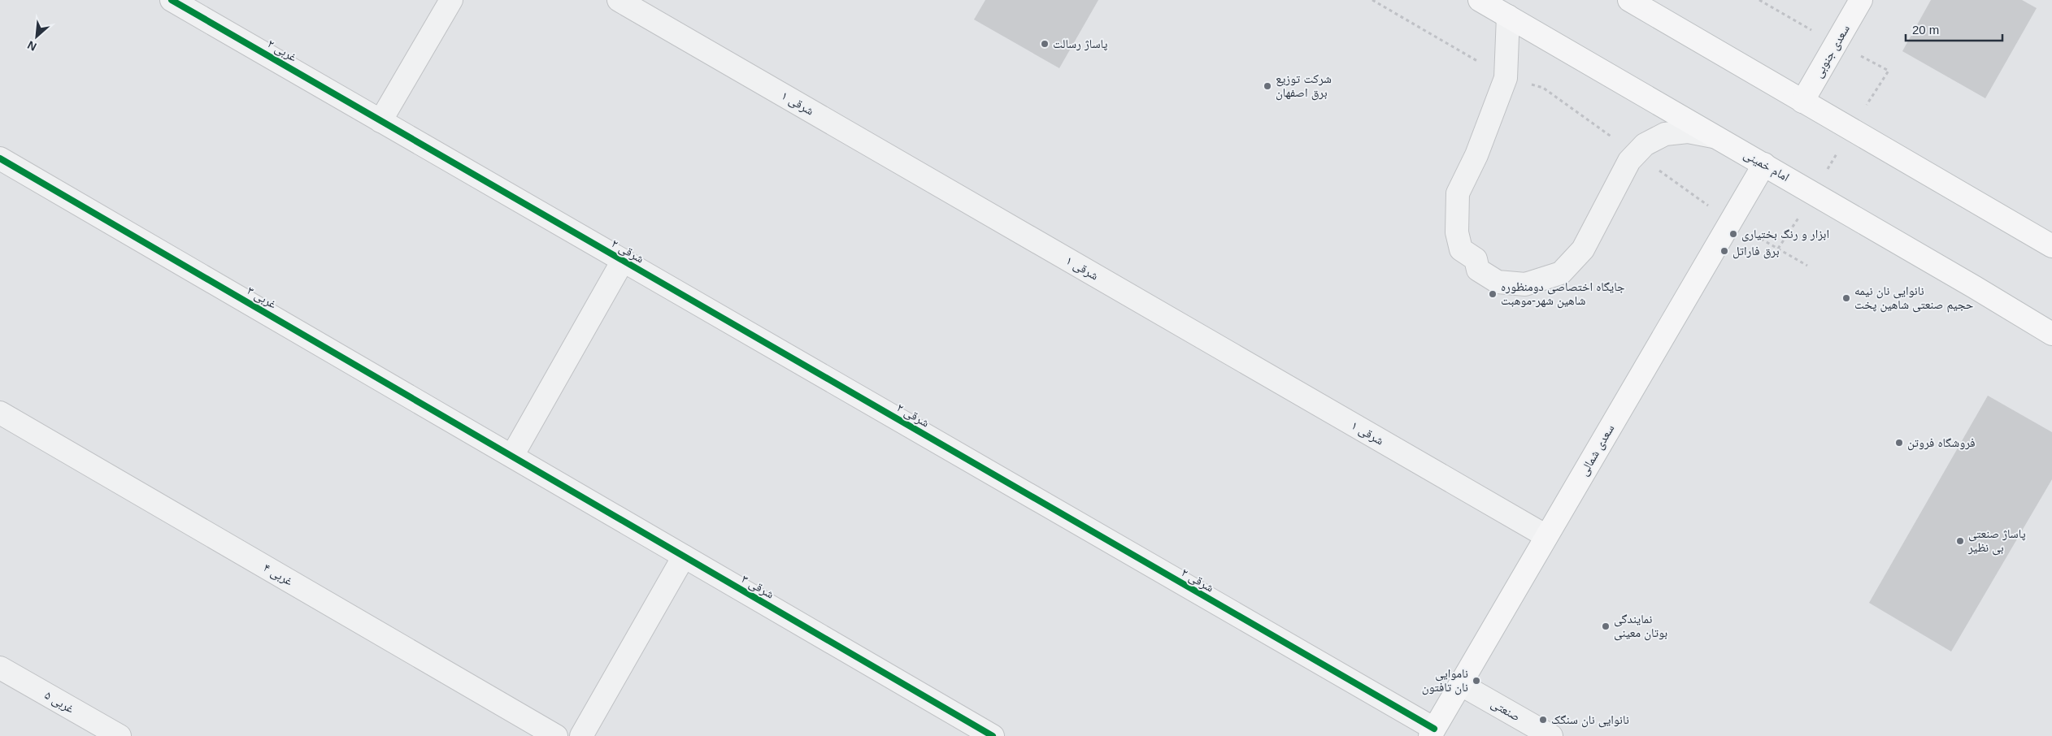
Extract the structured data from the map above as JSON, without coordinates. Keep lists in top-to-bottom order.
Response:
{
  "streets": {
    "main road": ["سعدی جنوبی", "امام خمینی", "سعدی شمالی"],
    "street": [
      "۲ غربی",
      "۱ شرقی",
      "۲ شرقی",
      "۳ غربی",
      "۴ غربی",
      "۳ شرقی",
      "۵ غربی",
      "صنعتی"
    ]
  },
  "crossings": [
    ["۲ غربی", "۲ شرقی"],
    ["۱ شرقی", "سعدی شمالی"],
    ["امام خمینی", "سعدی شمالی"],
    ["۲ شرقی", "سعدی شمالی"],
    ["۳ غربی", "۳ شرقی"],
    ["سعدی شمالی", "صنعتی"]
  ],
  "places": [
    "پاساژ رسالت",
    "شرکت توزیع برق اصفهان",
    "ابزار و رنگ بختیاری",
    "برق فاراتل",
    "جایگاه اختصاصی دومنظوره شاهین شهر-موهبت",
    "نانوایی نان نیمه حجیم صنعتی شاهین پخت",
    "فروشگاه فروتن",
    "پاساژ صنعتی بی نظیر",
    "نمایندگی بوتان معینی",
    "ناموایی نان تافتون",
    "نانوایی نان سنگک"
  ],
  "scale_bar": "20 m",
  "north": "bottom left"
}
